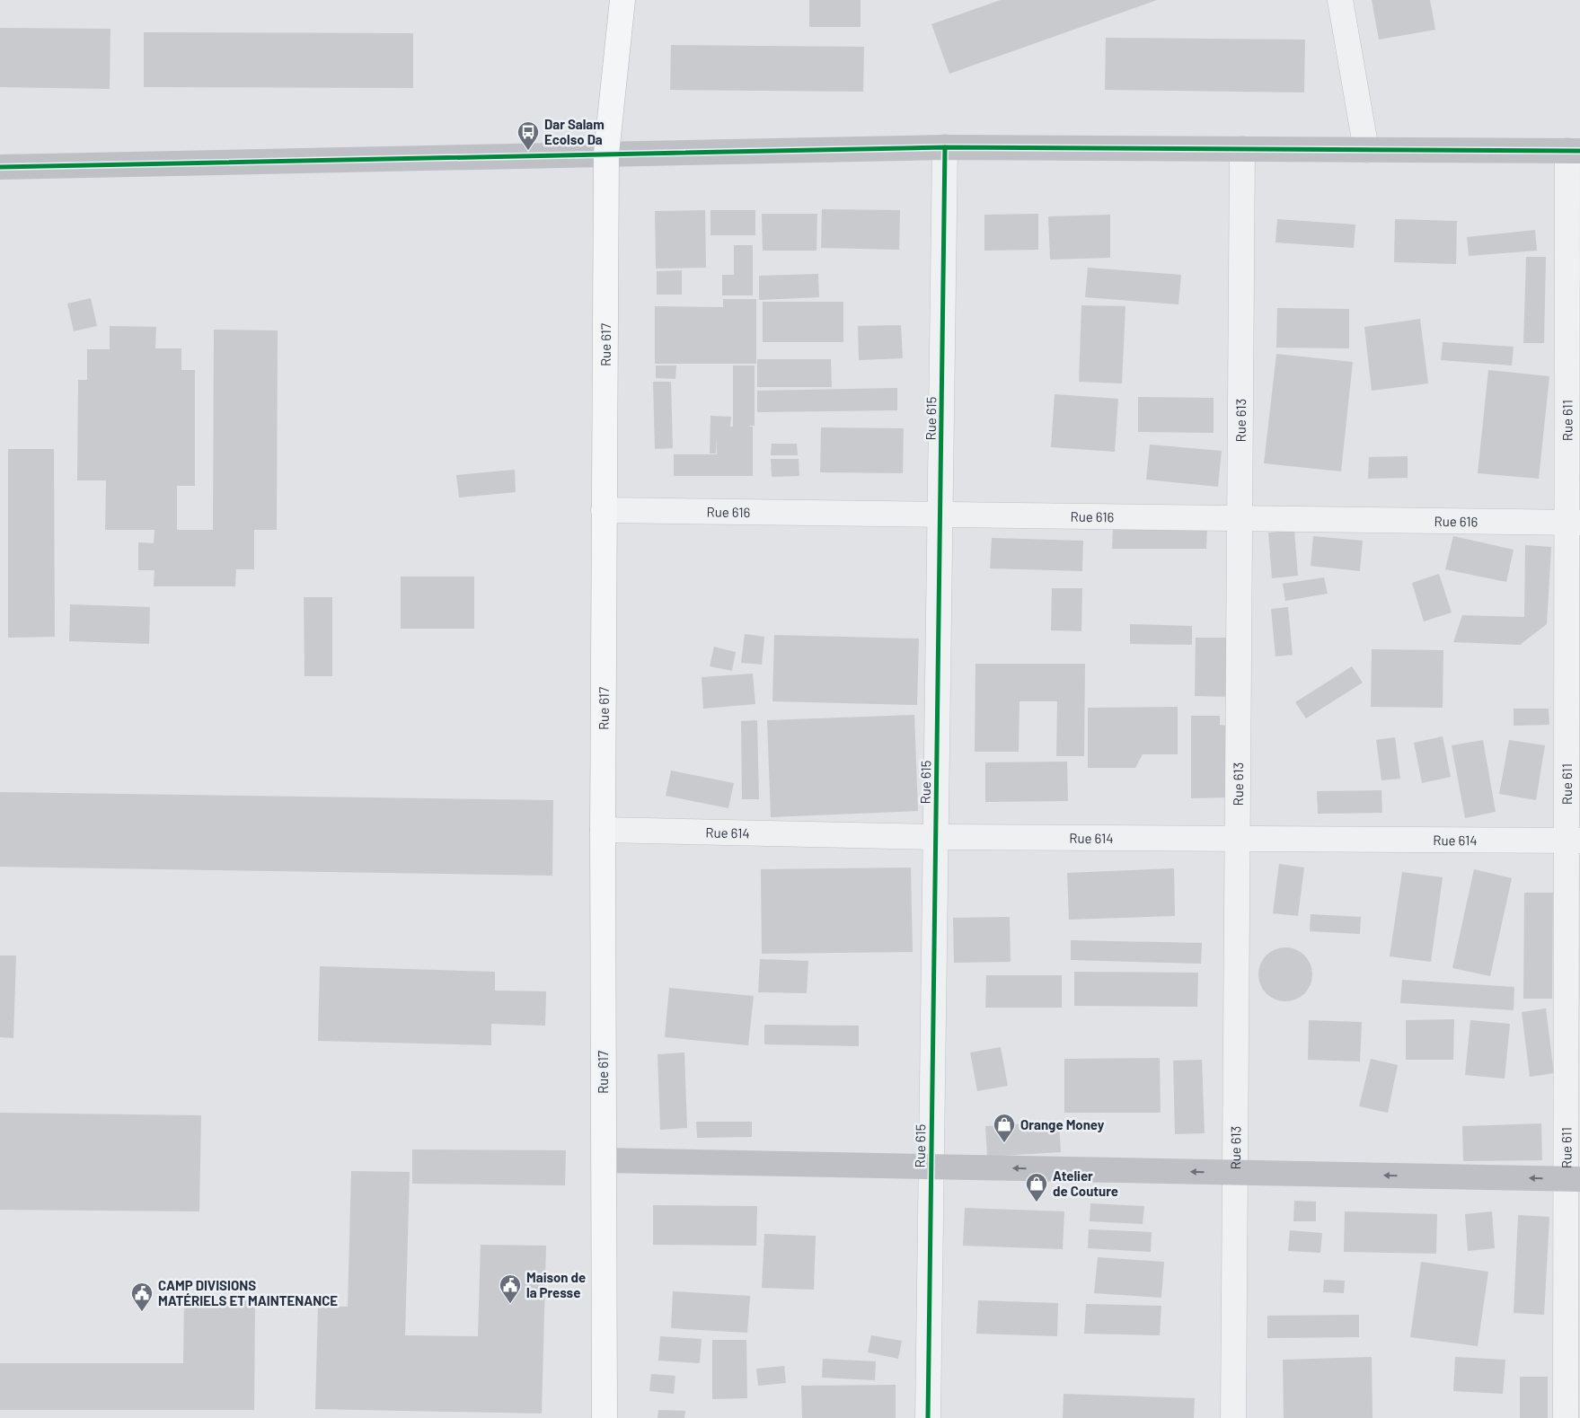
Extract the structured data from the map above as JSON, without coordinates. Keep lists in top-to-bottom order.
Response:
{
  "streets": {
    "highway": ["Rue 617"],
    "street": [
      "Rue 615",
      "Rue 613",
      "Rue 611",
      "Rue 616",
      "Rue 614"
    ]
  },
  "crossings": [
    ["Rue 617", "Rue 616"],
    ["Rue 617", "Rue 614"],
    ["Rue 615", "Rue 616"],
    ["Rue 615", "Rue 614"],
    ["Rue 613", "Rue 616"],
    ["Rue 613", "Rue 614"],
    ["Rue 611", "Rue 616"],
    ["Rue 611", "Rue 614"]
  ],
  "places": {
    "bus stop": ["Dar Salam Ecolso Da"],
    "shop": ["Orange Money", "Atelier de Couture"],
    "public building": ["Maison de la Presse", "CAMP DIVISIONS MATÉRIELS ET MAINTENANCE"]
  }
}
